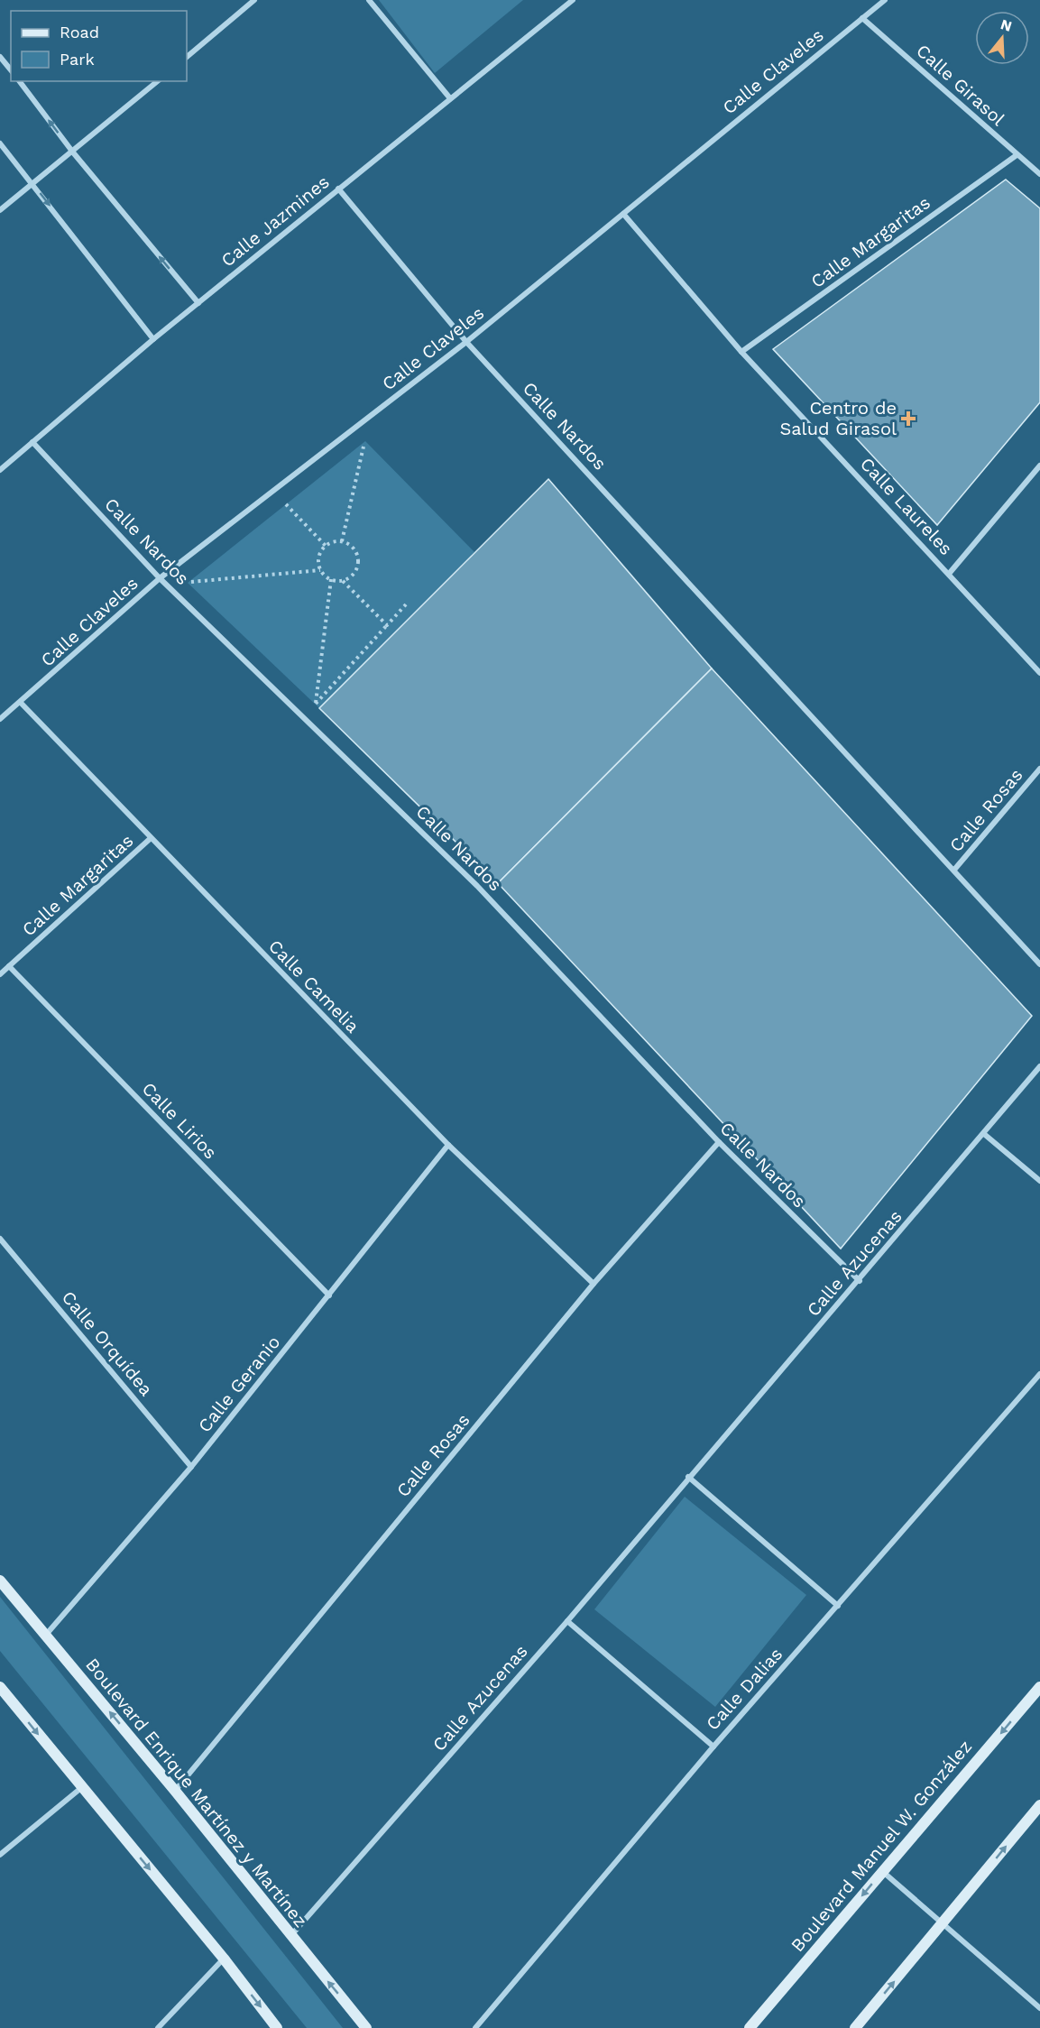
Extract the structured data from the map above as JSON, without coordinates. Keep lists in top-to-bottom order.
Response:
{
  "streets": {
    "street": [
      "Calle Claveles",
      "Calle Girasol",
      "Calle Jazmines",
      "Calle Margaritas",
      "Calle Nardos",
      "Calle Laureles",
      "Calle Rosas",
      "Calle Camelia",
      "Calle Lirios",
      "Calle Azucenas",
      "Calle Orquídea",
      "Calle Geranio",
      "Calle Dalias",
      "Boulevard Enrique Martínez y Martínez",
      "Boulevard Manuel W. González"
    ]
  },
  "crossings": [
    ["Calle Claveles", "Calle Girasol"],
    ["Calle Claveles", "Calle Nardos"],
    ["Calle Claveles", "Calle Laureles"],
    ["Calle Claveles", "Calle Camelia"],
    ["Calle Girasol", "Calle Margaritas"],
    ["Calle Jazmines", "Calle Nardos"],
    ["Calle Margaritas", "Calle Laureles"],
    ["Calle Margaritas", "Calle Camelia"],
    ["Calle Margaritas", "Calle Lirios"],
    ["Calle Nardos", "Calle Rosas"],
    ["Calle Nardos", "Calle Azucenas"],
    ["Calle Rosas", "Calle Camelia"],
    ["Calle Rosas", "Boulevard Enrique Martínez y Martínez"],
    ["Calle Camelia", "Calle Geranio"],
    ["Calle Lirios", "Calle Geranio"],
    ["Calle Azucenas", "Boulevard Enrique Martínez y Martínez"],
    ["Calle Orquídea", "Calle Geranio"],
    ["Calle Geranio", "Boulevard Enrique Martínez y Martínez"]
  ],
  "places": {
    "health": ["Centro de Salud Girasol"]
  },
  "legend": ["Road", "Park"],
  "north": "top"
}
